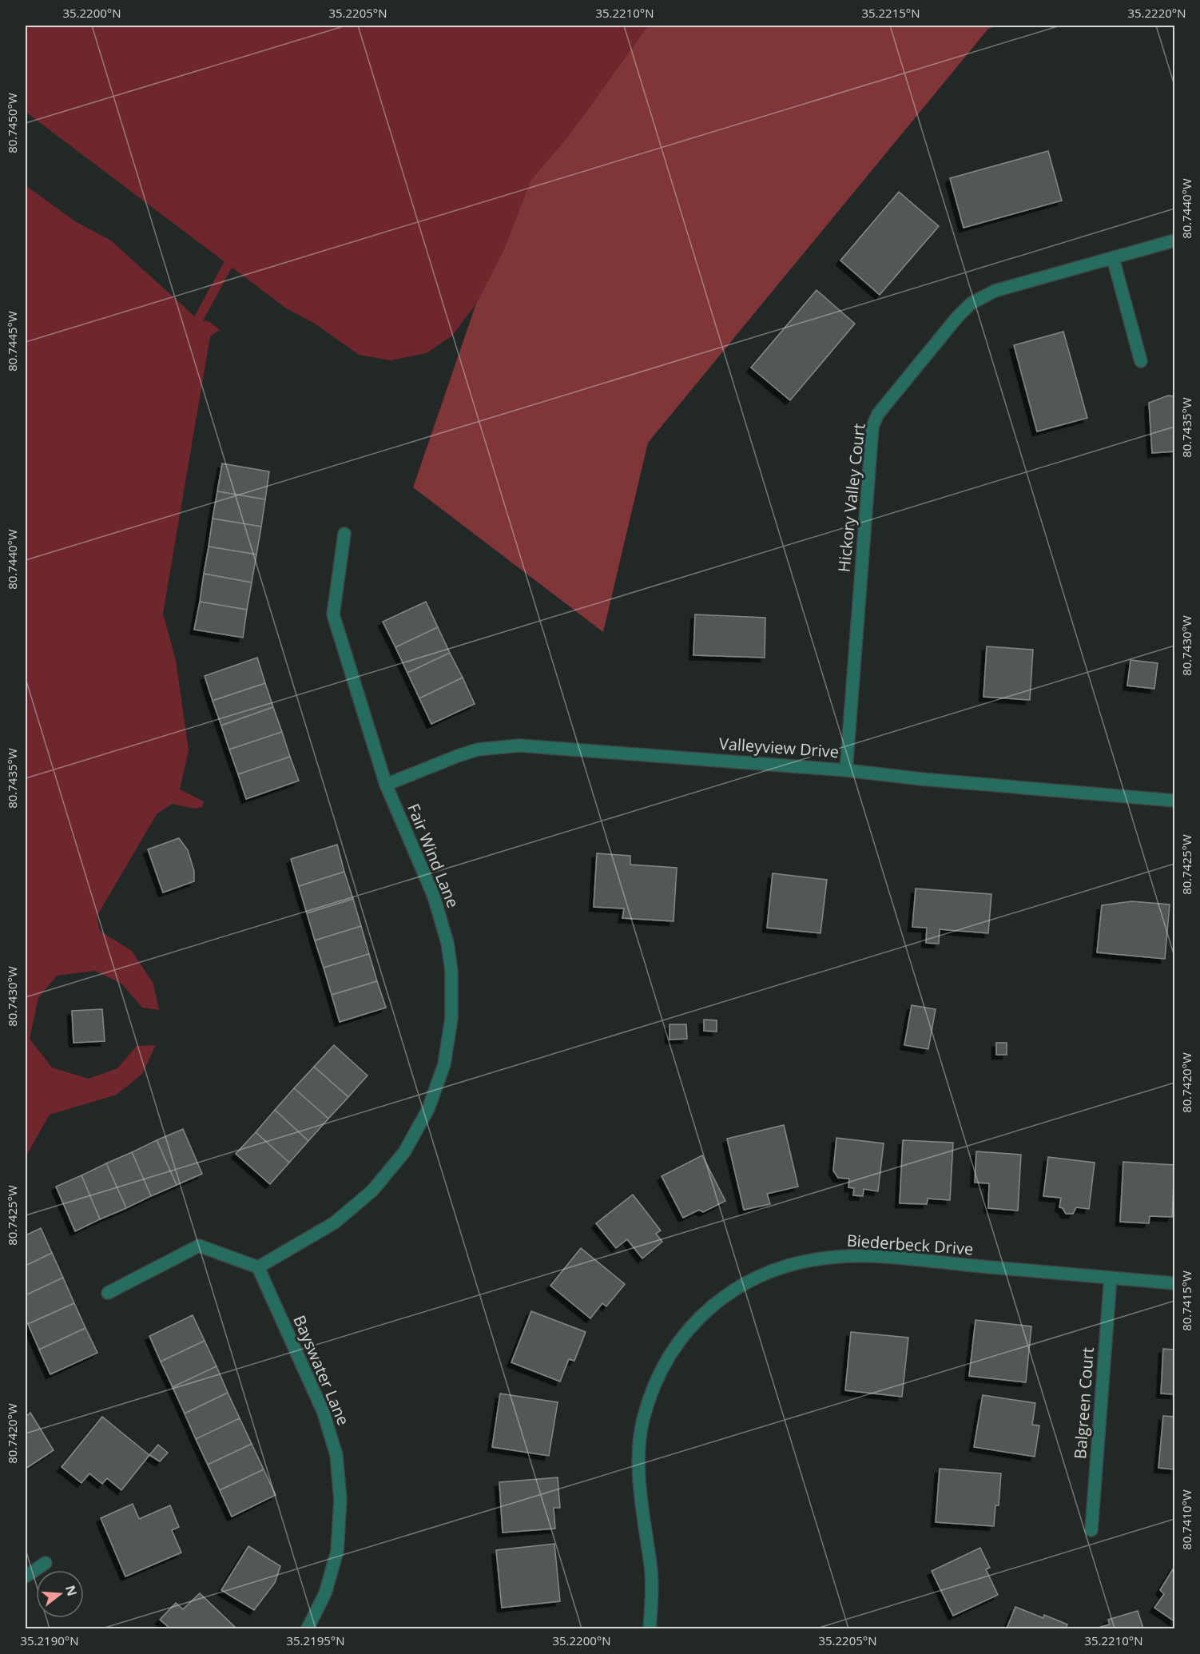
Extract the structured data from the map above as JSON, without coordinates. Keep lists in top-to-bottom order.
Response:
{
  "streets": {
    "street": [
      "Hickory Valley Court",
      "Valleyview Drive",
      "Fair Wind Lane",
      "Biederbeck Drive",
      "Bayswater Lane",
      "Balgreen Court"
    ]
  },
  "crossings": [
    ["Hickory Valley Court", "Valleyview Drive"],
    ["Valleyview Drive", "Fair Wind Lane"],
    ["Fair Wind Lane", "Bayswater Lane"],
    ["Biederbeck Drive", "Balgreen Court"]
  ],
  "north": "right",
  "coordinates": [
    "35.2200°N",
    "35.2205°N",
    "35.2210°N",
    "35.2215°N",
    "35.2220°N",
    "80.7450°W",
    "80.7440°W",
    "80.7445°W",
    "80.7435°W",
    "80.7430°W",
    "80.7425°W",
    "80.7420°W",
    "80.7415°W",
    "80.7410°W",
    "35.2190°N",
    "35.2195°N"
  ]
}
